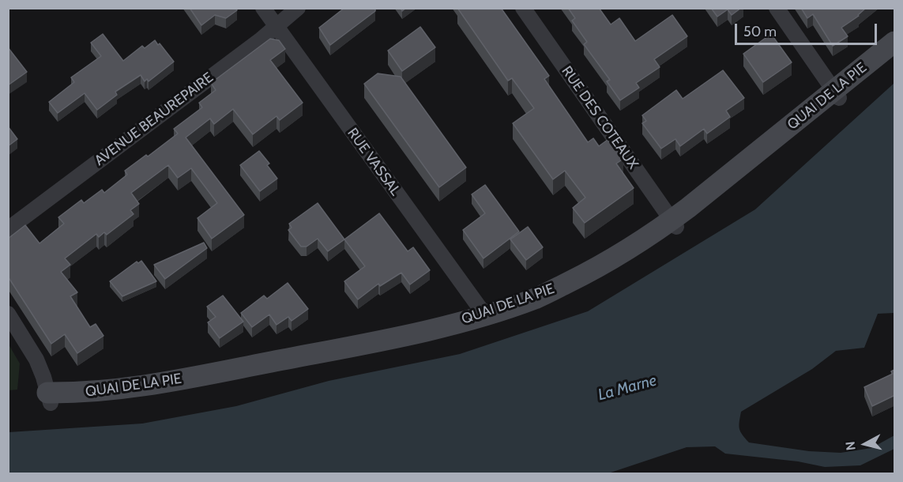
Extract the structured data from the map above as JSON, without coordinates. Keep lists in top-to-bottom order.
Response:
{
  "streets": {
    "street": [
      "QUAI DE LA PIE",
      "RUE DES COTEAUX",
      "AVENUE BEAUREPAIRE",
      "RUE VASSAL"
    ]
  },
  "crossings": [
    ["QUAI DE LA PIE", "RUE DES COTEAUX"],
    ["QUAI DE LA PIE", "RUE VASSAL"],
    ["AVENUE BEAUREPAIRE", "RUE VASSAL"]
  ],
  "water": ["La Marne"],
  "scale_bar": "50 m",
  "north": "left"
}
